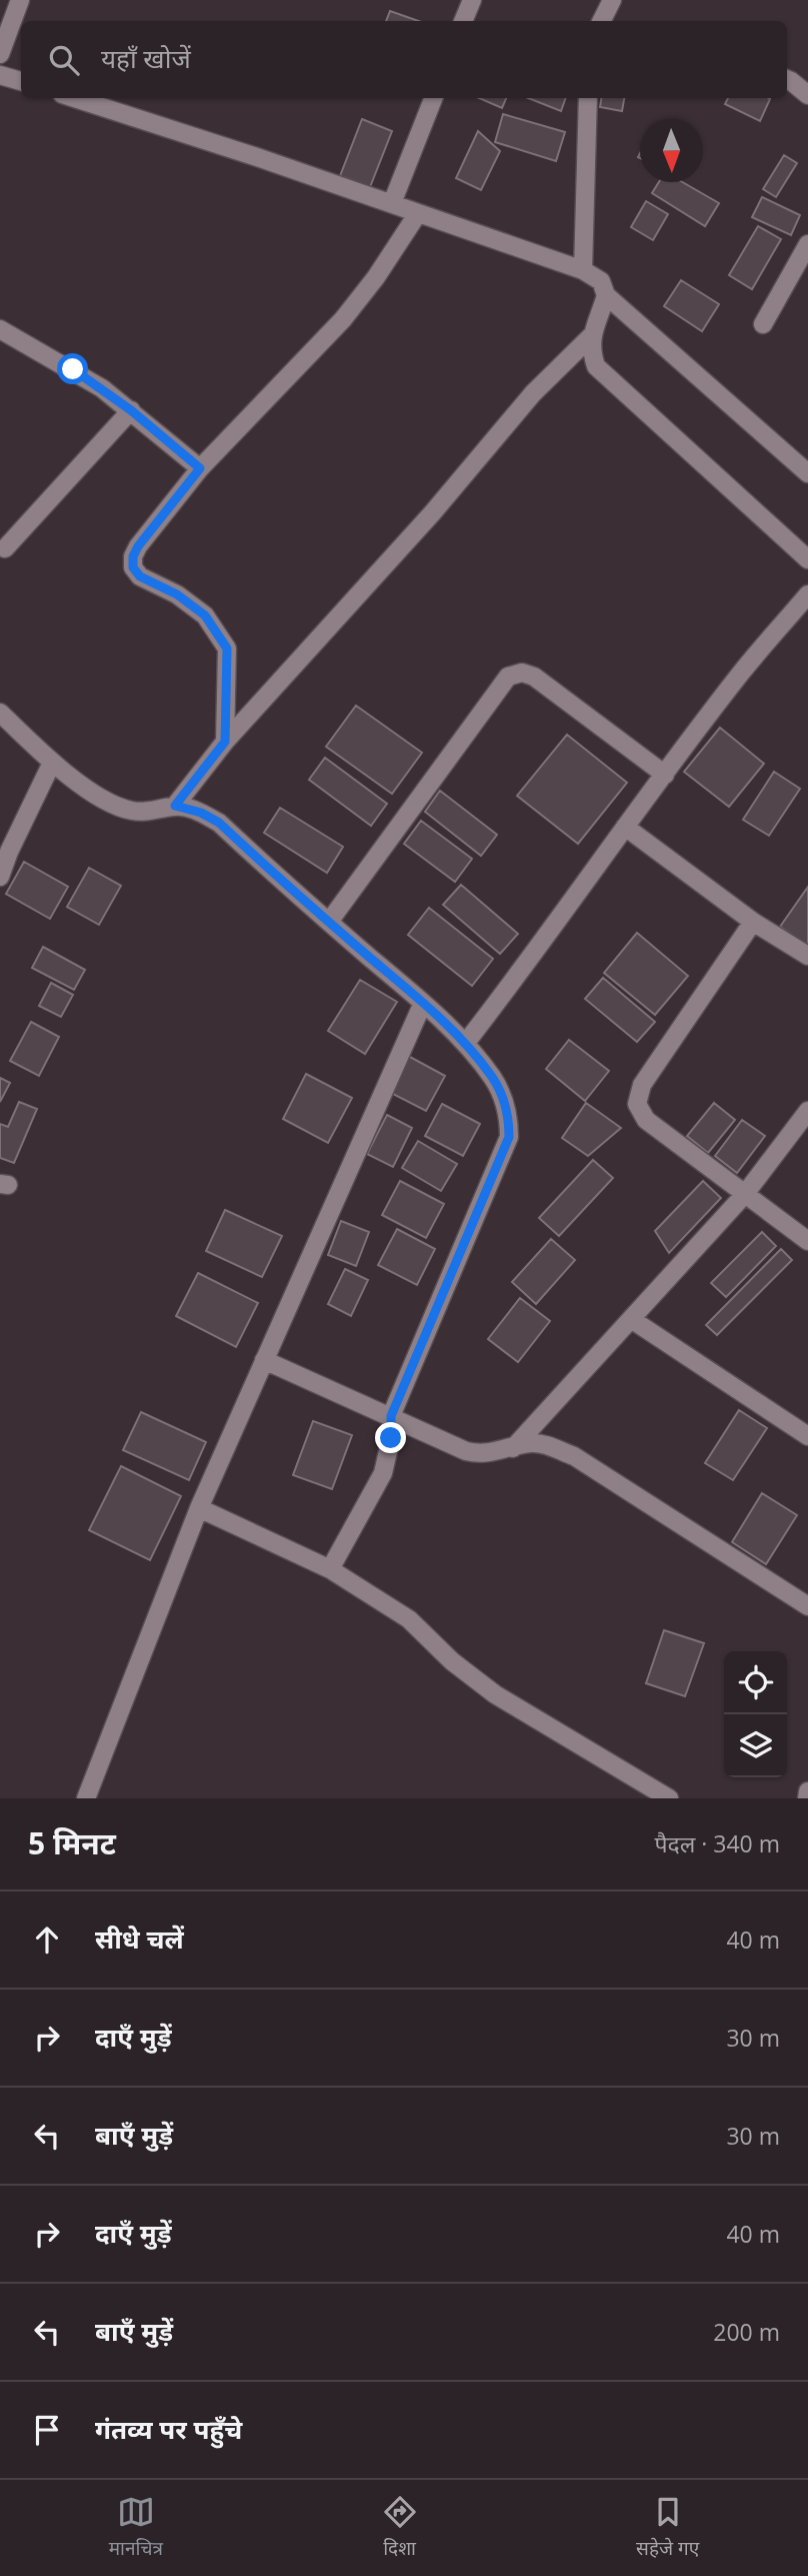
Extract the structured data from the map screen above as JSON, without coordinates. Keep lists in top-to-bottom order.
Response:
{
  "north": "bottom",
  "page": {
    "search": "यहाँ खोजें",
    "heading": ["5 मिनट", "पैदल · 340 m"],
    "list": [
      ["सीधे चलें", "40 m"],
      ["दाएँ मुड़ें", "30 m"],
      ["बाएँ मुड़ें", "30 m"],
      ["दाएँ मुड़ें", "40 m"],
      ["बाएँ मुड़ें", "200 m"],
      "गंतव्य पर पहुँचे"
    ],
    "nav": ["मानचित्र", "दिशा", "सहेजे गए"]
  }
}
